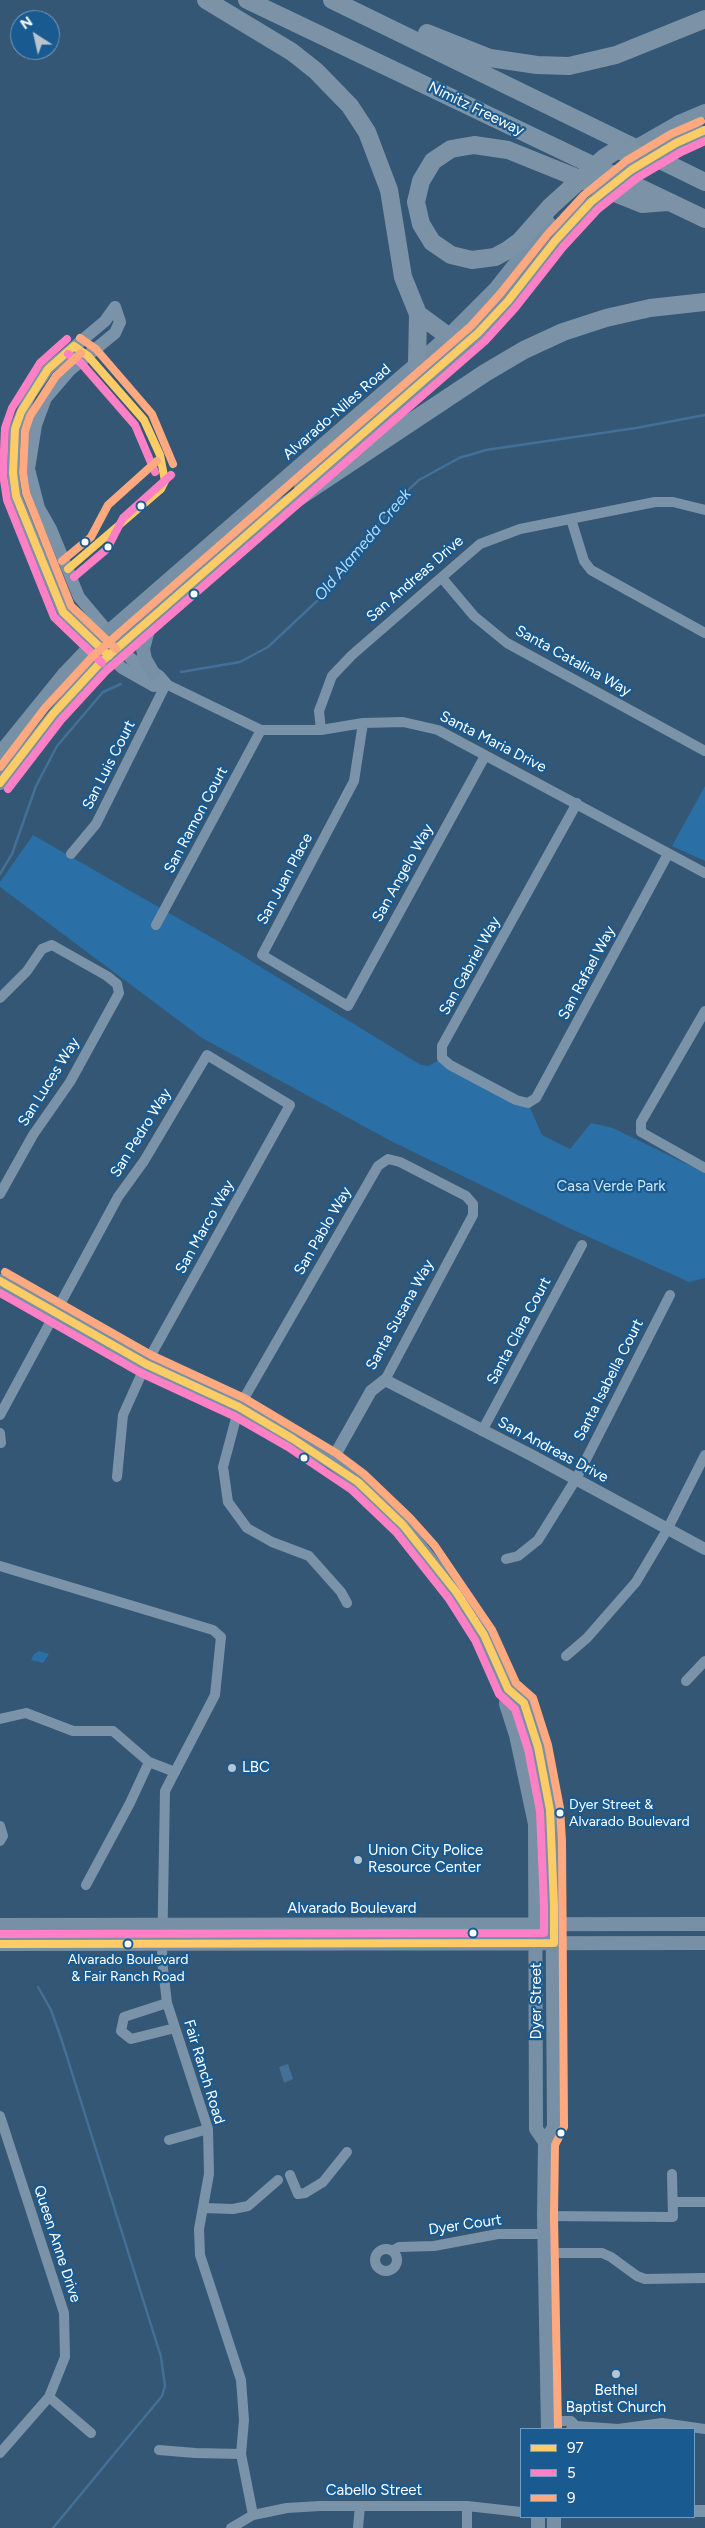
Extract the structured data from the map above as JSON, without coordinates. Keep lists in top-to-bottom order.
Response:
{
  "streets": {
    "highway": ["Nimitz Freeway"],
    "main road": ["Alvarado-Niles Road", "Alvarado Boulevard", "Dyer Street"],
    "street": [
      "San Andreas Drive",
      "Santa Catalina Way",
      "Santa Maria Drive",
      "San Luis Court",
      "San Ramon Court",
      "San Angelo Way",
      "San Juan Place",
      "San Gabriel Way",
      "San Rafael Way",
      "San Luces Way",
      "San Pedro Way",
      "San Marco Way",
      "San Pablo Way",
      "Santa Susana Way",
      "Santa Clara Court",
      "Santa Isabella Court",
      "Fair Ranch Road",
      "Dyer Court",
      "Queen Anne Drive",
      "Cabello Street"
    ]
  },
  "crossings": [
    ["Alvarado-Niles Road", "Santa Maria Drive"],
    ["San Andreas Drive", "Santa Catalina Way"],
    ["San Andreas Drive", "Santa Maria Drive"],
    ["San Andreas Drive", "Santa Susana Way"],
    ["San Andreas Drive", "Santa Clara Court"],
    ["San Andreas Drive", "Santa Isabella Court"],
    ["Santa Maria Drive", "San Luis Court"],
    ["Santa Maria Drive", "San Ramon Court"],
    ["Santa Maria Drive", "San Angelo Way"],
    ["Santa Maria Drive", "San Juan Place"],
    ["Santa Maria Drive", "San Gabriel Way"],
    ["Santa Maria Drive", "San Rafael Way"],
    ["San Angelo Way", "San Juan Place"],
    ["San Gabriel Way", "San Rafael Way"],
    ["San Pedro Way", "San Marco Way"],
    ["San Pedro Way", "Dyer Street"],
    ["San Marco Way", "Dyer Street"],
    ["San Pablo Way", "Santa Susana Way"],
    ["San Pablo Way", "Dyer Street"],
    ["Santa Susana Way", "Dyer Street"],
    ["Alvarado Boulevard", "Dyer Street"],
    ["Alvarado Boulevard", "Fair Ranch Road"],
    ["Dyer Street", "Dyer Court"],
    ["Fair Ranch Road", "Cabello Street"]
  ],
  "water": ["Old Alameda Creek"],
  "parks": ["Casa Verde Park"],
  "places": [
    "LBC",
    "Dyer Street & Alvarado Boulevard",
    "Union City Police Resource Center",
    "Alvarado Boulevard & Fair Ranch Road",
    "Bethel Baptist Church"
  ],
  "lines": ["transit line 9", "transit line 97", "transit line 5"],
  "legend": ["97", "5", "9"],
  "north": "top left"
}
